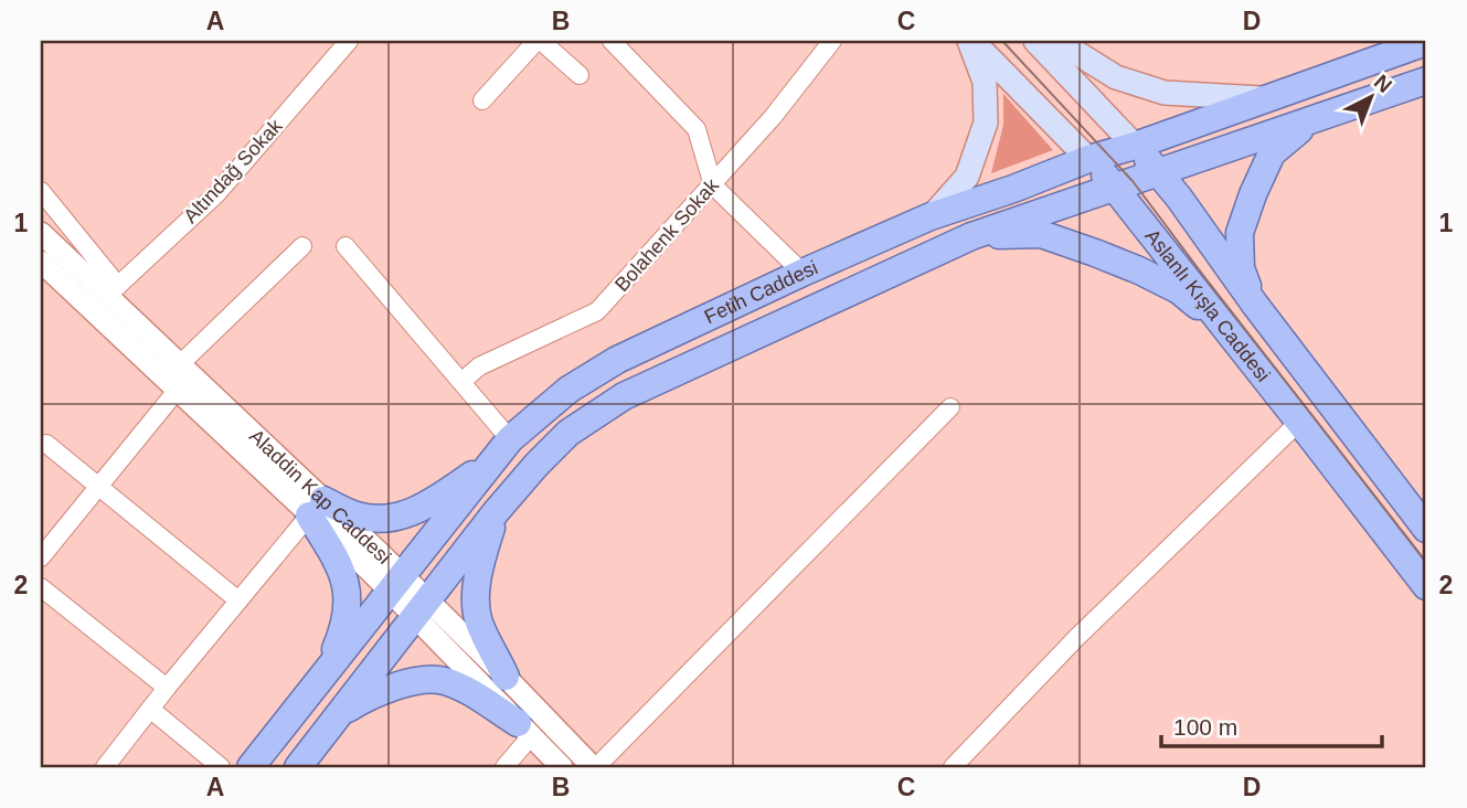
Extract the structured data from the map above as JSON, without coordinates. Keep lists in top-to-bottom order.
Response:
{
  "streets": {
    "main road": ["Fetih Caddesi", "Aslanlı Kışla Caddesi"],
    "street": ["Altındağ Sokak", "Bolahenk Sokak", "Aladdin Kap Caddesi"]
  },
  "crossings": [
    ["Altındağ Sokak", "Aladdin Kap Caddesi"],
    ["Fetih Caddesi", "Aslanlı Kışla Caddesi"],
    ["Fetih Caddesi", "Aladdin Kap Caddesi"]
  ],
  "scale_bar": "100 m",
  "north": "top right",
  "grid": {
    "columns": [
      "A",
      "B",
      "C",
      "D"
    ],
    "rows": ["1", "2"]
  }
}
